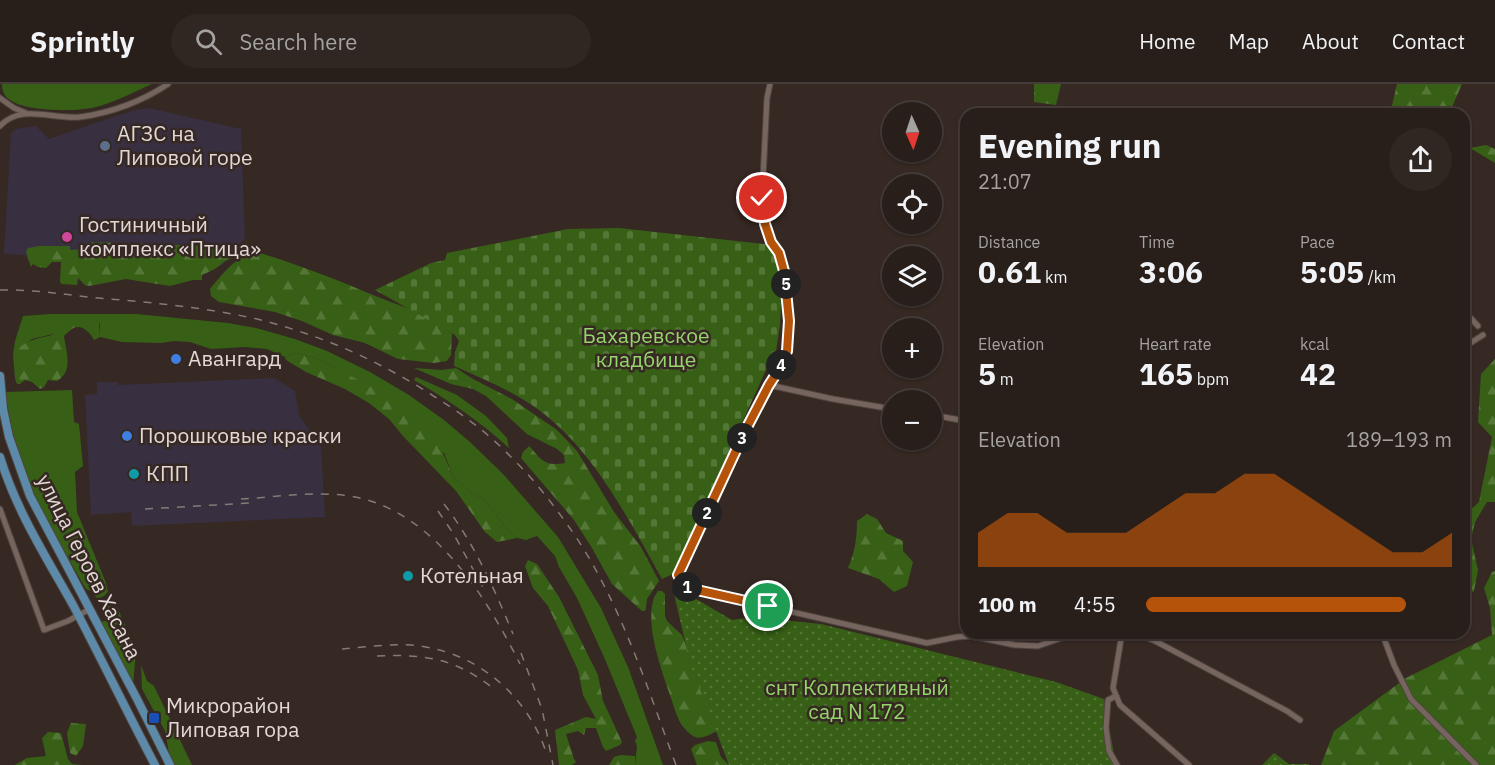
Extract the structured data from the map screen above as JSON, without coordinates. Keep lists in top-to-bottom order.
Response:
{
  "streets": {
    "main road": ["улица Героев Хасана"]
  },
  "parks": ["Бахаревское кладбище", "снт Коллективный сад N 172"],
  "places": {
    "other": [
      "АГЗС на Липовой горе",
      "Гостиничный комплекс «Птица»",
      "Авангард",
      "Порошковые краски",
      "КПП",
      "Котельная"
    ],
    "transit": ["Микрорайон Липовая гора"]
  },
  "north": "bottom",
  "page": {
    "header": "Sprintly",
    "search": "Search here",
    "nav": [
      "Home",
      "Map",
      "About",
      "Contact"
    ],
    "map_buttons": ["+", "−"],
    "heading": ["Evening run", "21:07"],
    "stats": [
      ["Distance", "0.61 km"],
      ["Time", "3:06"],
      ["Pace", "5:05 /km"],
      ["Elevation", "5 m"],
      ["Heart rate", "165 bpm"],
      ["kcal", "42"]
    ],
    "pins": [
      "5",
      "4",
      "3",
      "2",
      "1"
    ],
    "chart": ["Elevation", "189–193 m"],
    "list": [
      {
        "name": "100 m",
        "note": "4:55"
      }
    ]
  }
}
